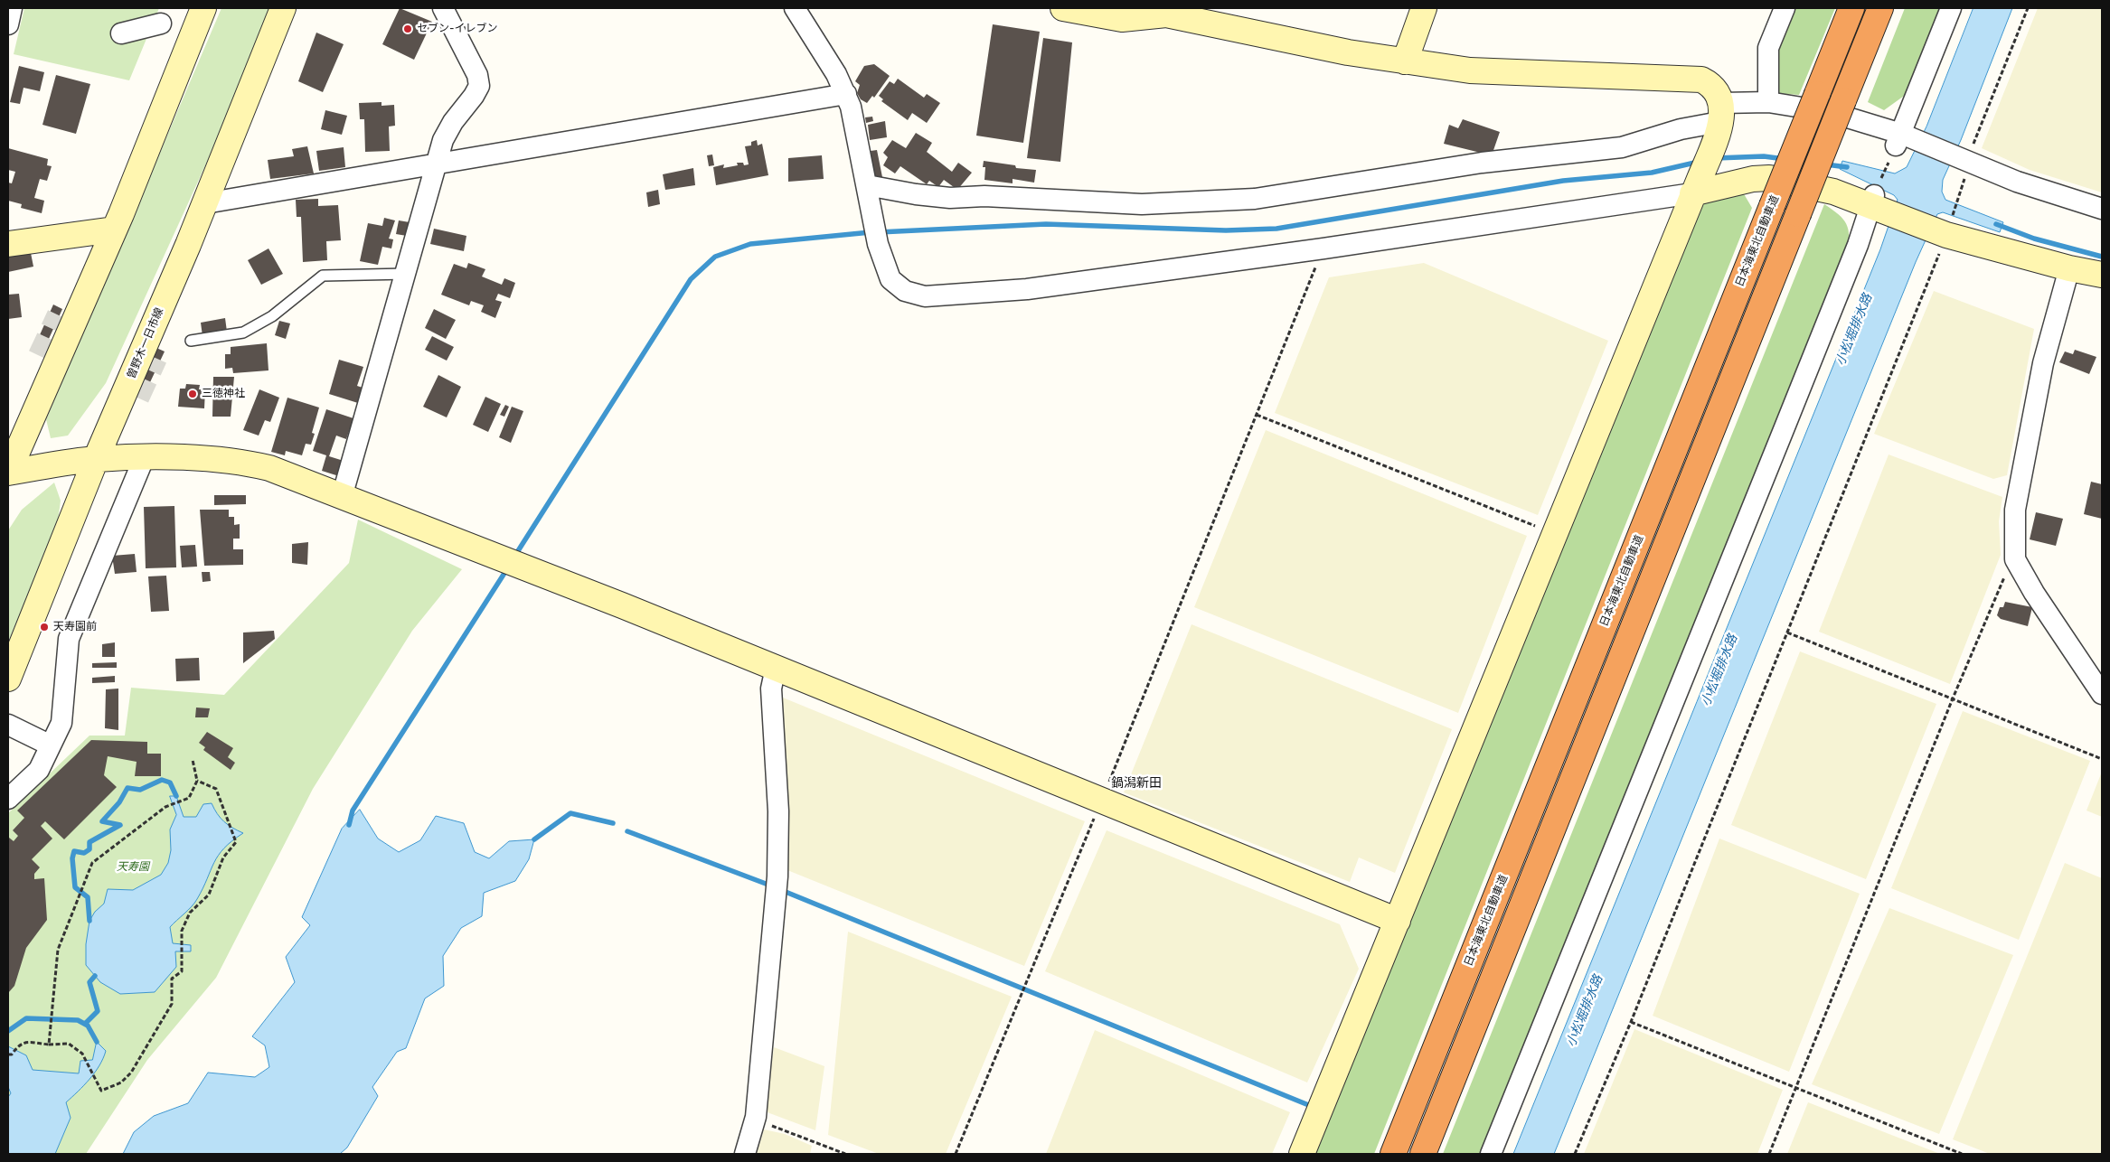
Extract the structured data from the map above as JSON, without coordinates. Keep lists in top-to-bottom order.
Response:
{
  "streets": {
    "highway": ["日本海東北自動車道"],
    "street": ["曽野木一日市線"]
  },
  "districts": ["鍋潟新田"],
  "water": ["小松堀排水路"],
  "parks": ["天寿園"],
  "places": ["セブン-イレブン", "三徳神社", "天寿園前"]
}
